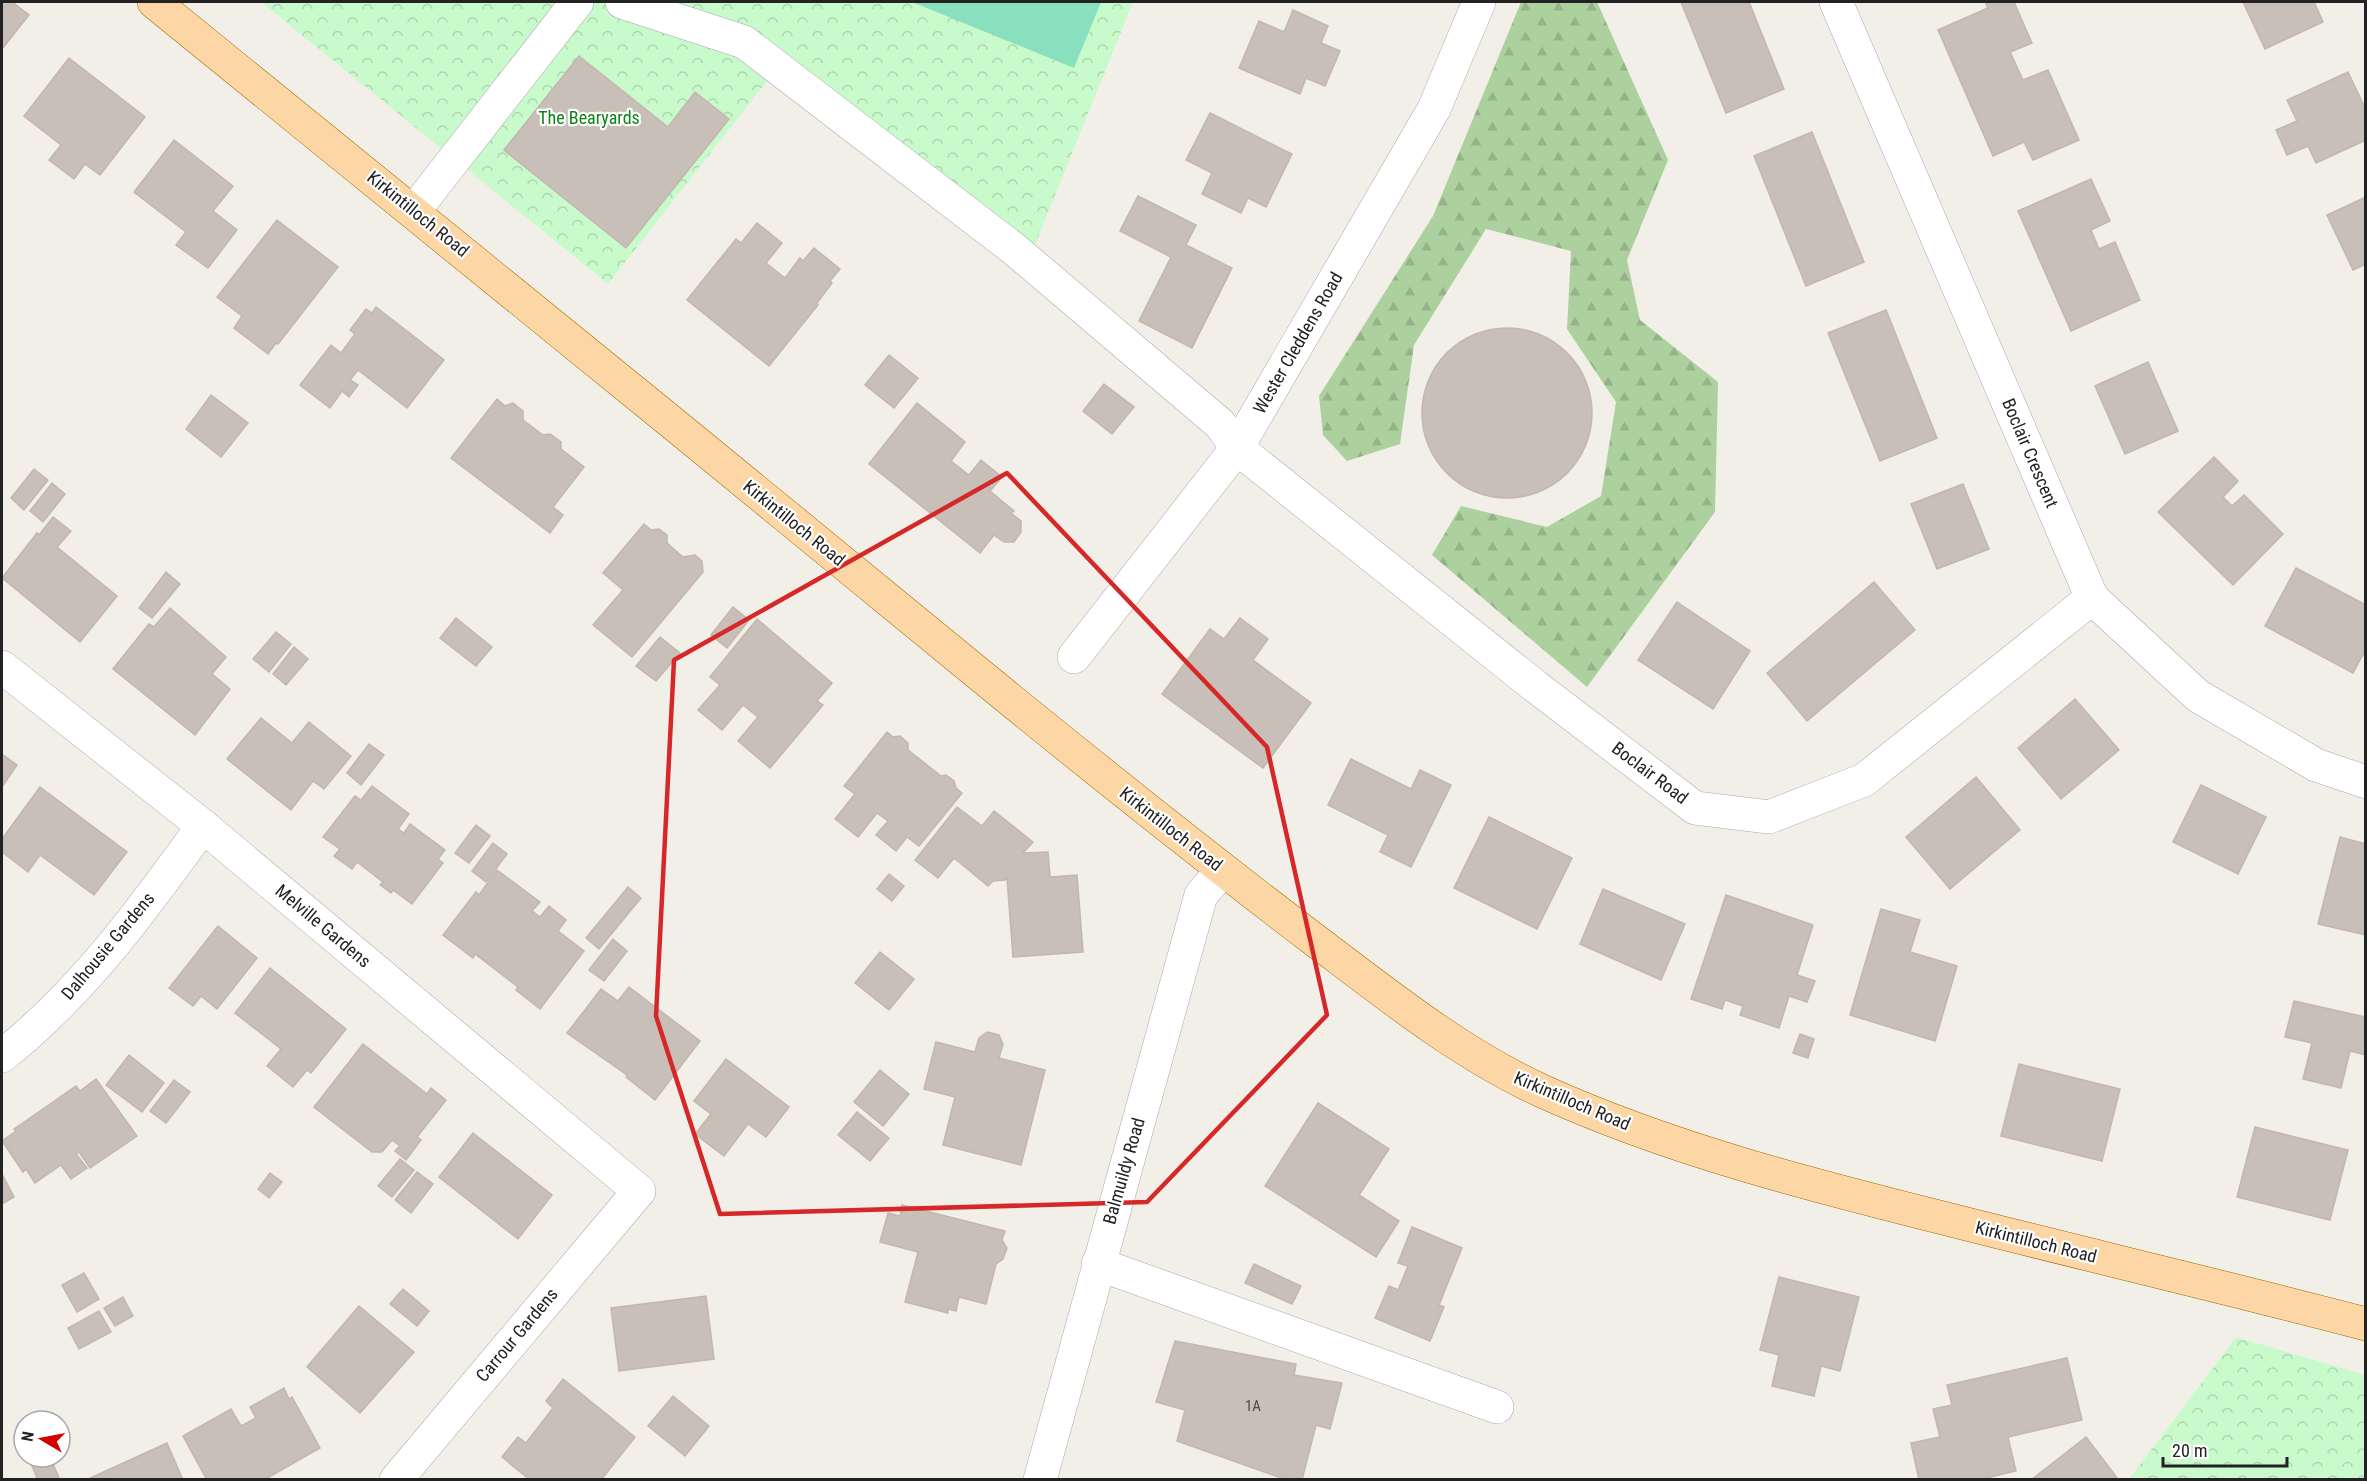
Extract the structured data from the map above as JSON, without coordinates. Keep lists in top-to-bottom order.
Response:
{
  "streets": {
    "main road": ["Kirkintilloch Road"],
    "street": [
      "Wester Cleddens Road",
      "Boclair Crescent",
      "Boclair Road",
      "Melville Gardens",
      "Dalhousie Gardens",
      "Balmuildy Road",
      "Carrour Gardens"
    ]
  },
  "crossings": [
    ["Kirkintilloch Road", "Balmuildy Road"],
    ["Wester Cleddens Road", "Boclair Road"],
    ["Boclair Crescent", "Boclair Road"],
    ["Melville Gardens", "Dalhousie Gardens"],
    ["Melville Gardens", "Carrour Gardens"]
  ],
  "parks": ["The Bearyards"],
  "house_numbers": ["1A"],
  "scale_bar": "20 m",
  "north": "left"
}
